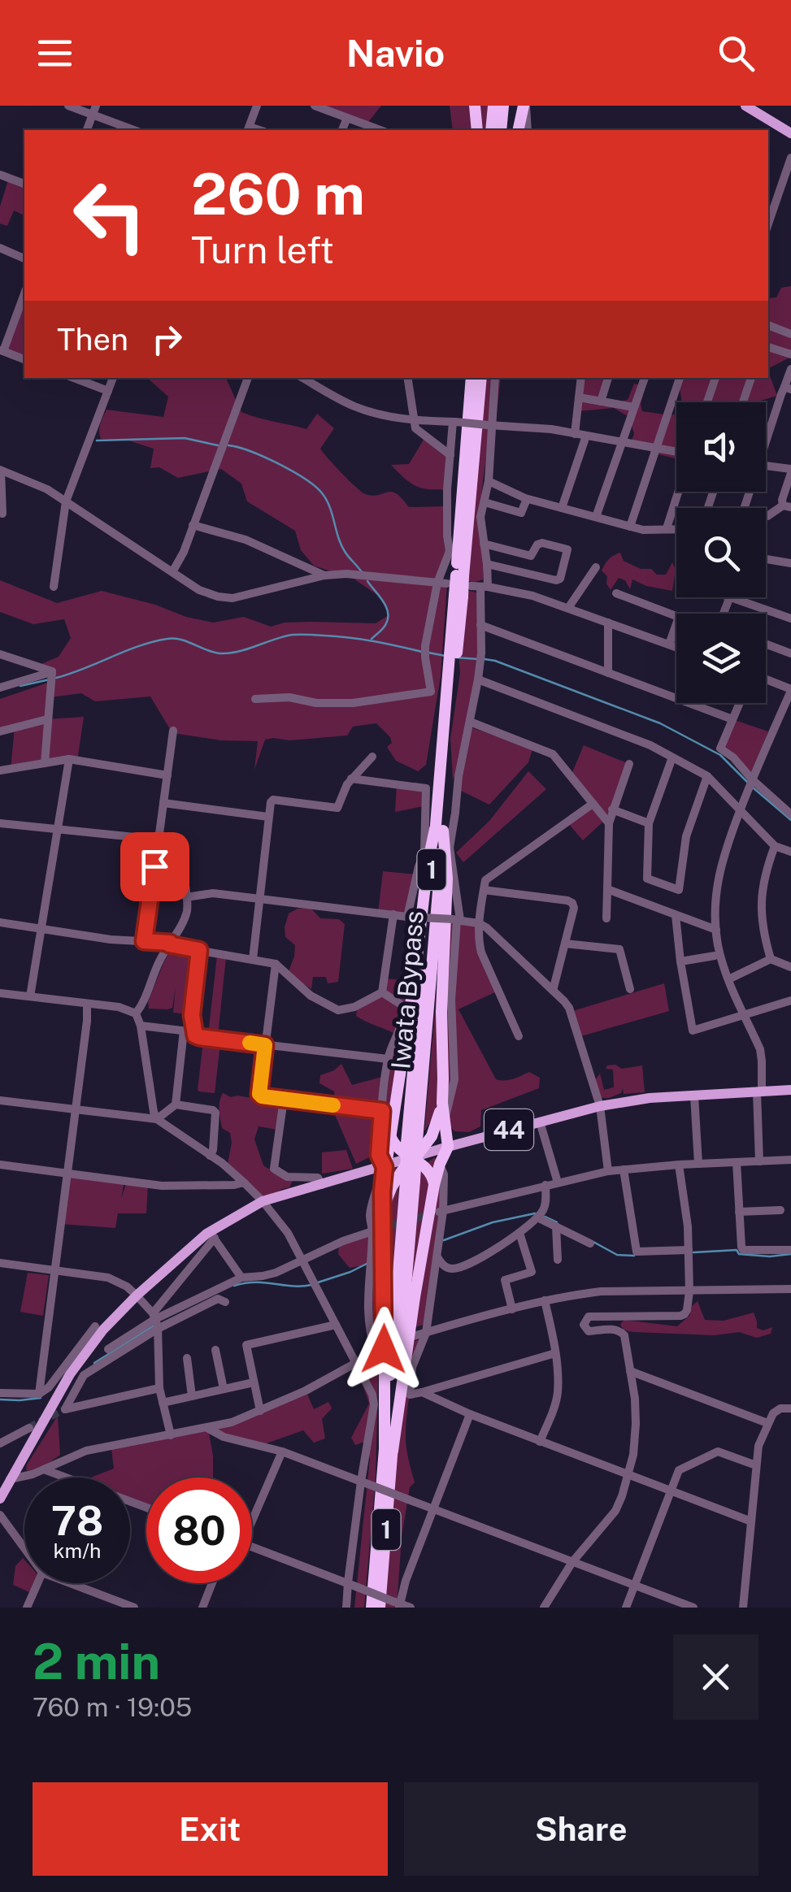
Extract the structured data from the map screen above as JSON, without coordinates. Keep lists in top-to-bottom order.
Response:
{
  "streets": {
    "highway": ["1", "Iwata Bypass"],
    "main road": ["44"]
  },
  "crossings": [
    ["1", "Iwata Bypass"],
    ["1", "44"]
  ],
  "page": {
    "header": "Navio",
    "turn": ["260 m", "Turn left"],
    "then": "Then",
    "speed": "78 km/h",
    "limit": "80",
    "heading": ["2 min", "760 m · 19:05"],
    "buttons": ["Exit", "Share"]
  }
}
